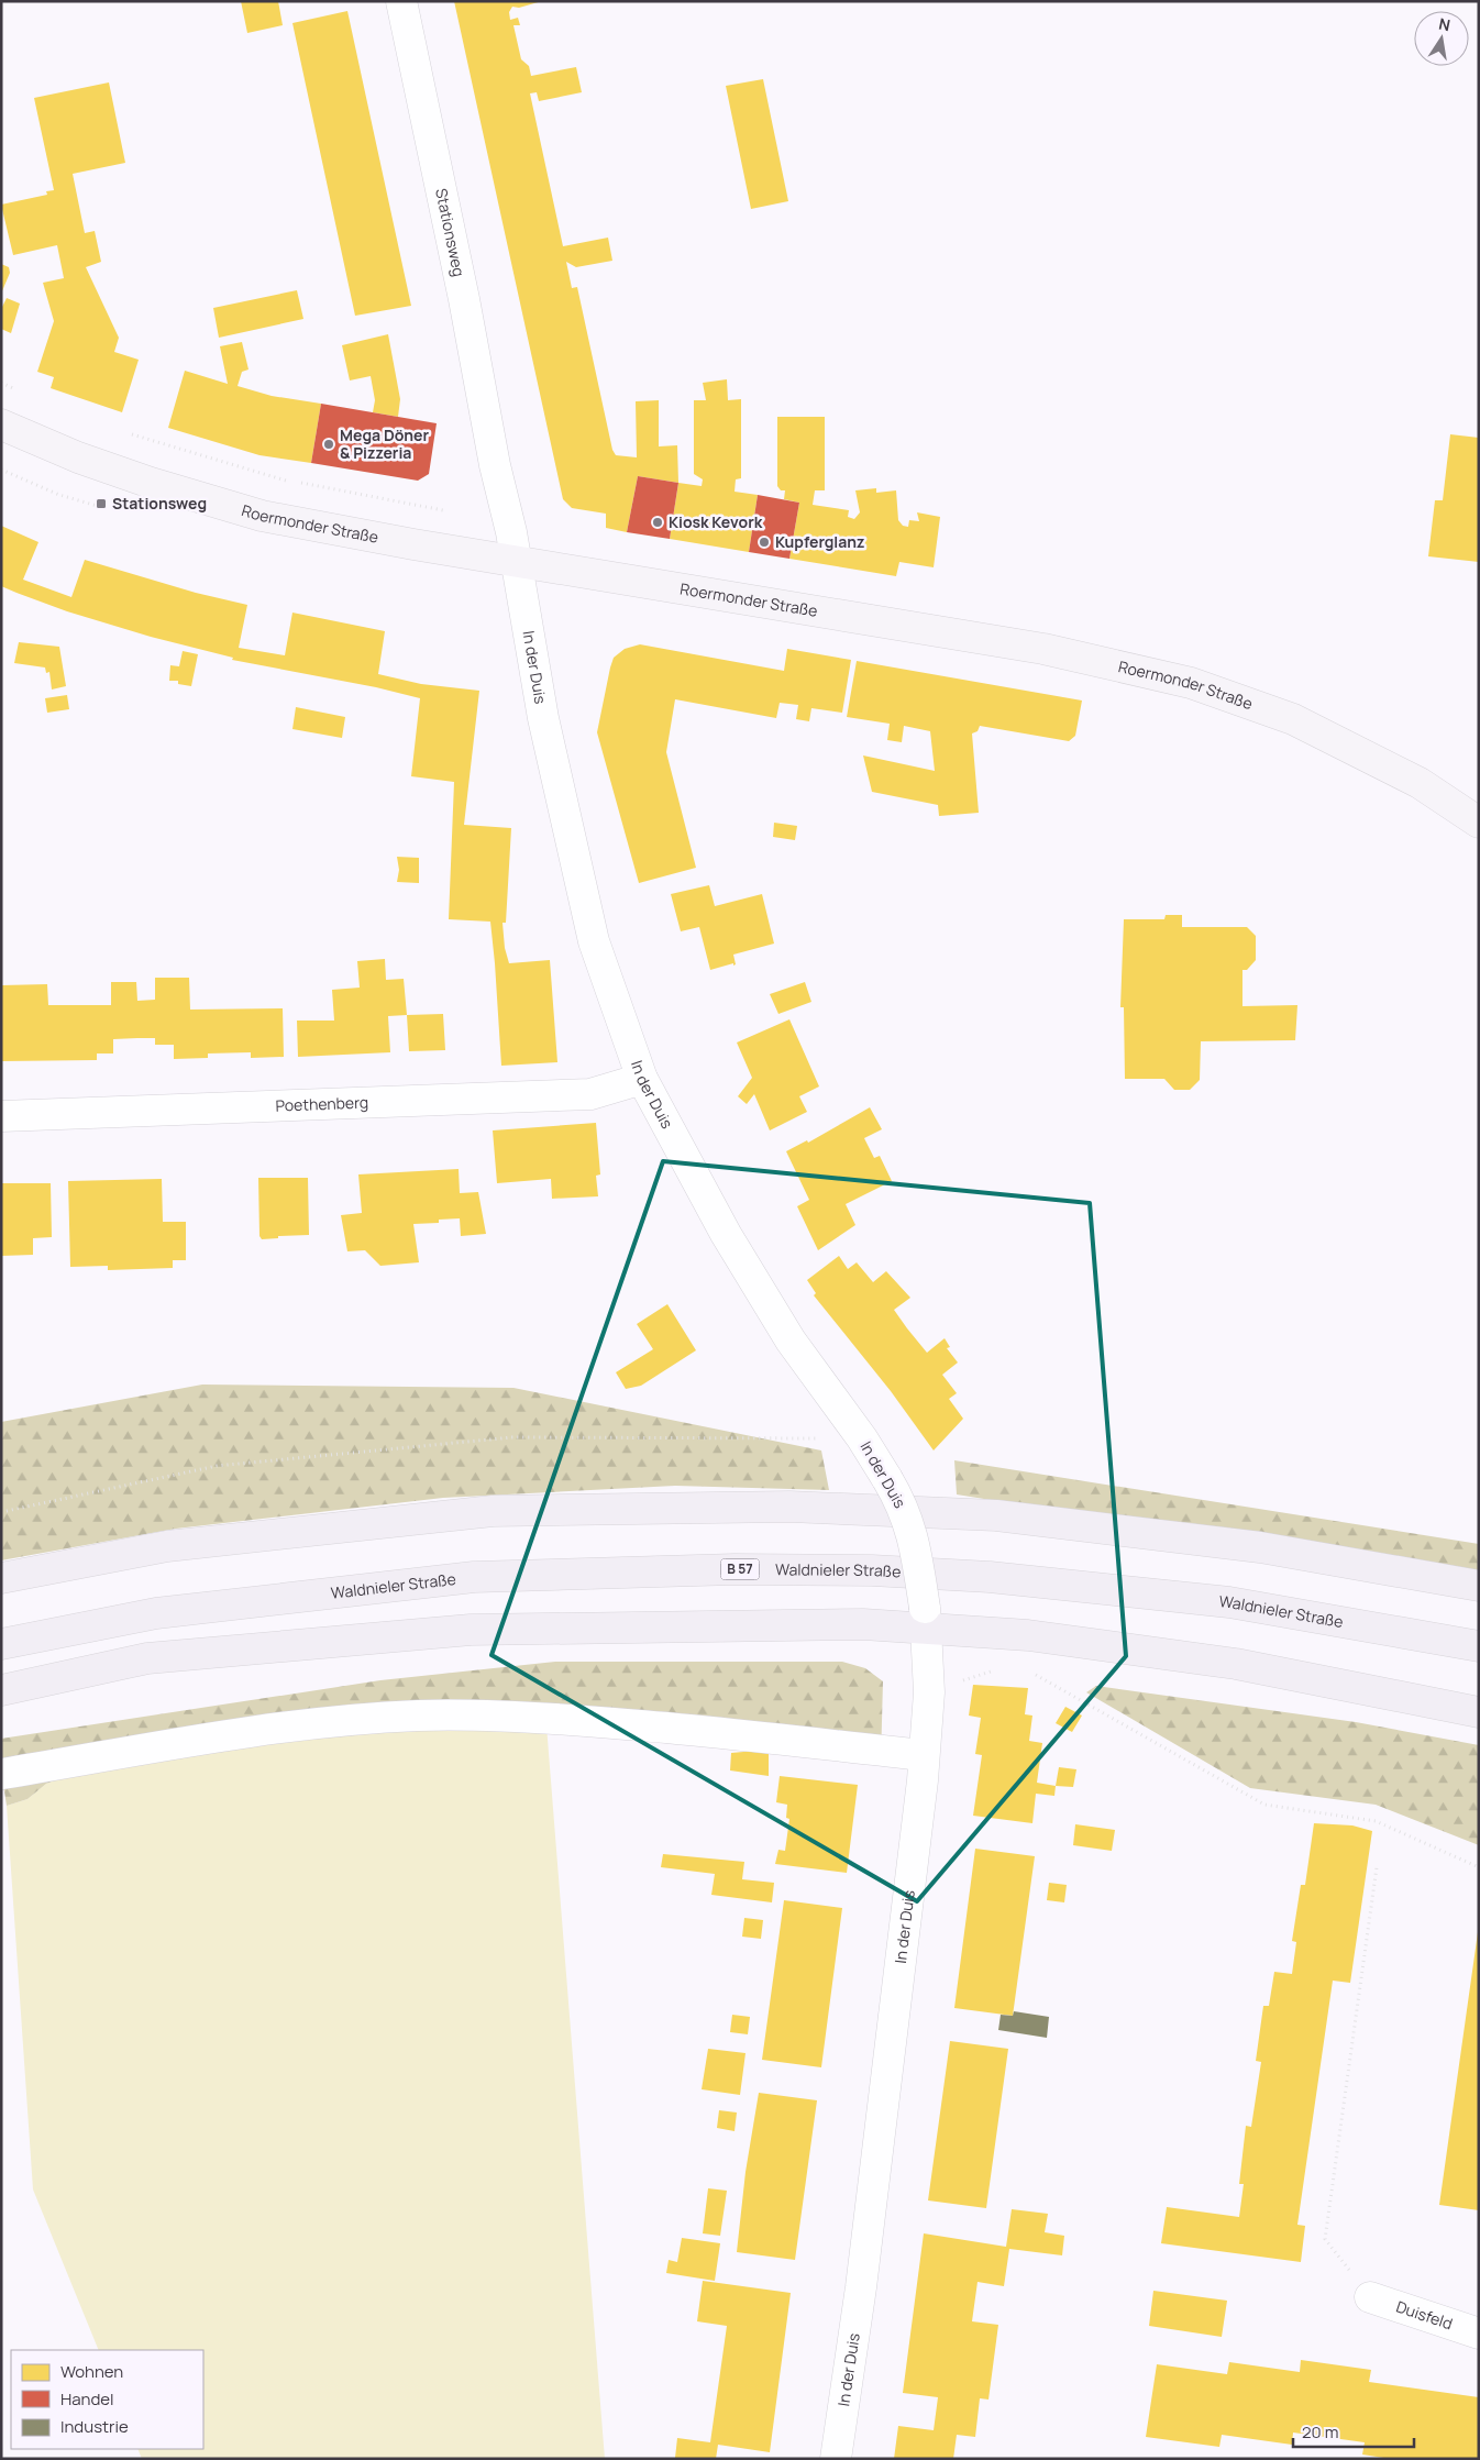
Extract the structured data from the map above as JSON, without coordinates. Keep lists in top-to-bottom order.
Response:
{
  "streets": {
    "highway": ["B 57", "Waldnieler Straße"],
    "main road": ["Roermonder Straße"],
    "street": [
      "Stationsweg",
      "In der Duis",
      "Poethenberg",
      "Duisfeld"
    ]
  },
  "crossings": [
    ["Stationsweg", "Roermonder Straße"],
    ["Stationsweg", "In der Duis"],
    ["Roermonder Straße", "In der Duis"],
    ["In der Duis", "Poethenberg"]
  ],
  "places": {
    "other": ["Mega Döner & Pizzeria", "Kiosk Kevork", "Kupferglanz"],
    "transit": ["Stationsweg"]
  },
  "legend": ["Wohnen", "Handel", "Industrie"],
  "scale_bar": "20 m",
  "north": "top"
}
